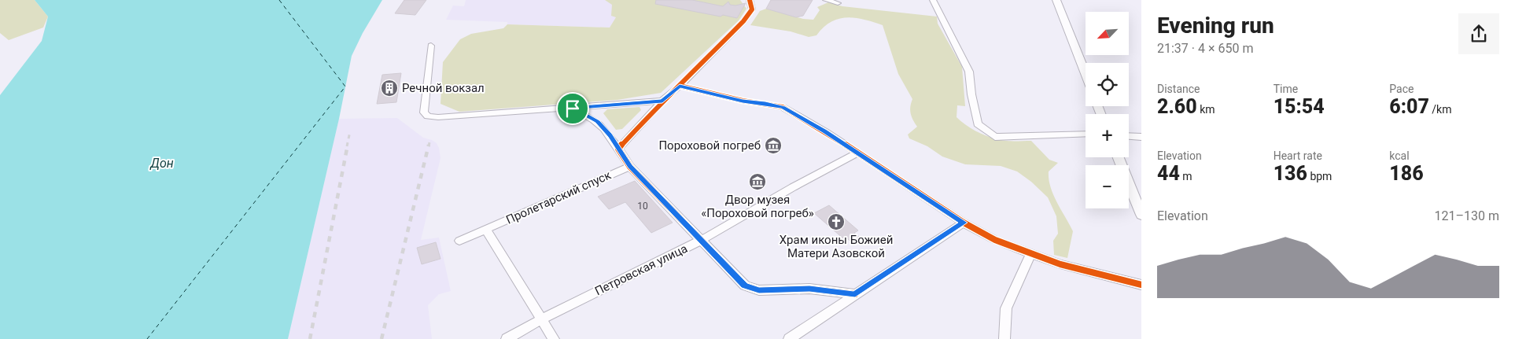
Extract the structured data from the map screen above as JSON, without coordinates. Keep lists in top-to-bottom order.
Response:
{
  "streets": {
    "street": ["Пролетарский спуск", "Петровская улица"]
  },
  "water": ["Дон"],
  "places": {
    "building": ["Речной вокзал"],
    "museum": ["Пороховой погреб", "Двор музея «Пороховой погреб»"],
    "church": ["Храм иконы Божией Матери Азовской"]
  },
  "house_numbers": ["10"],
  "north": "bottom left",
  "page": {
    "heading": ["Evening run", "21:37 · 4 × 650 m"],
    "map_buttons": ["+", "−"],
    "stats": [
      ["Distance", "2.60 km"],
      ["Time", "15:54"],
      ["Pace", "6:07 /km"],
      ["Elevation", "44 m"],
      ["Heart rate", "136 bpm"],
      ["kcal", "186"]
    ],
    "chart": ["Elevation", "121–130 m"]
  }
}
